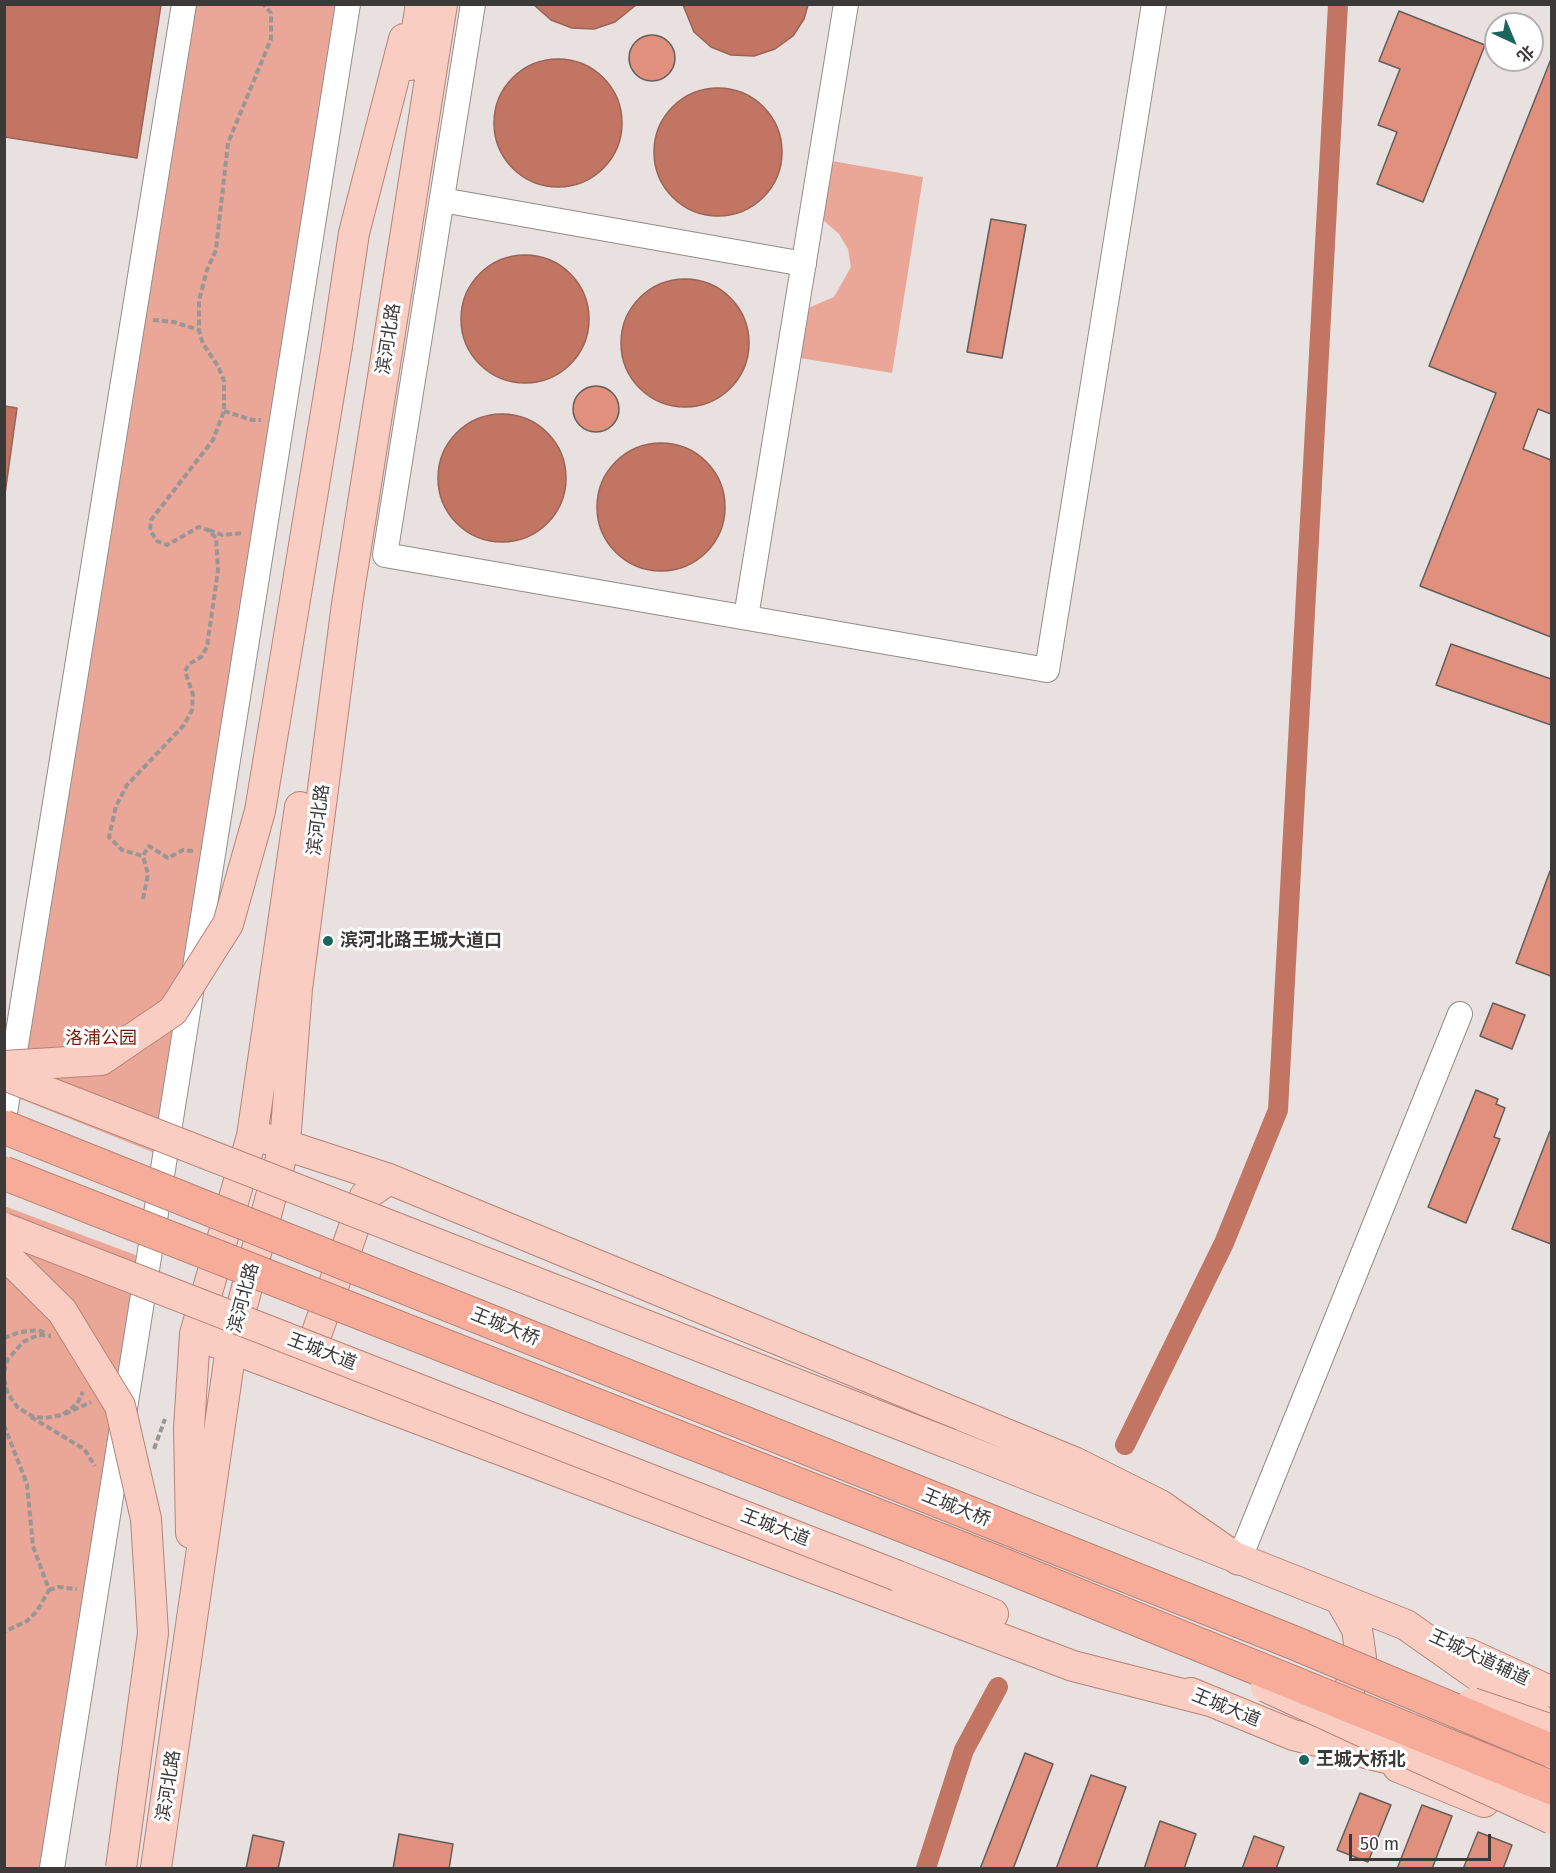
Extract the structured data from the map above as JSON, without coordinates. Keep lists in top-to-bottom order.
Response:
{
  "streets": {
    "highway": ["王城大桥"],
    "main road": ["滨河北路", "王城大道", "王城大道辅道"]
  },
  "parks": ["洛浦公园"],
  "places": ["滨河北路王城大道口", "王城大桥北"],
  "scale_bar": "50 m",
  "north": "bottom right"
}
